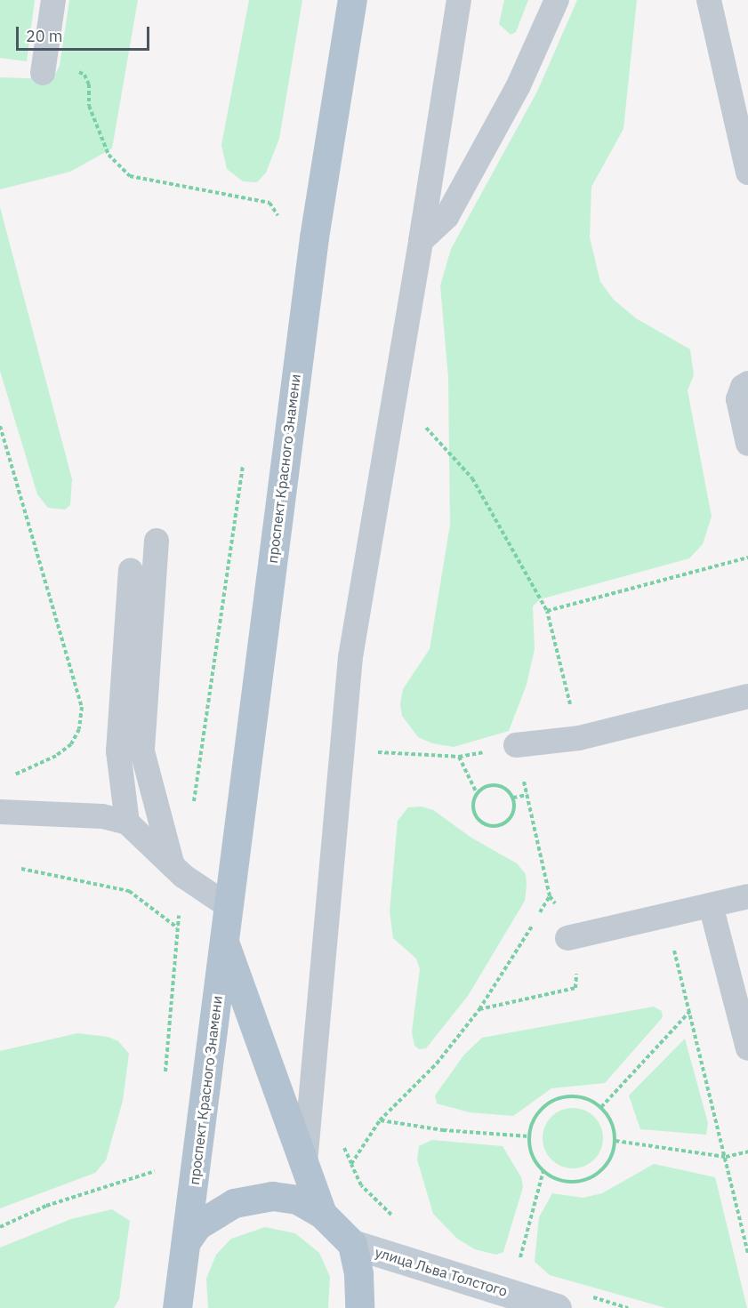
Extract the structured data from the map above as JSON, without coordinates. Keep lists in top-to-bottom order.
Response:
{
  "streets": {
    "main road": ["проспект Красного Знамени", "улица Льва Толстого"]
  },
  "crossings": [
    ["проспект Красного Знамени", "улица Льва Толстого"]
  ],
  "scale_bar": "20 m"
}
